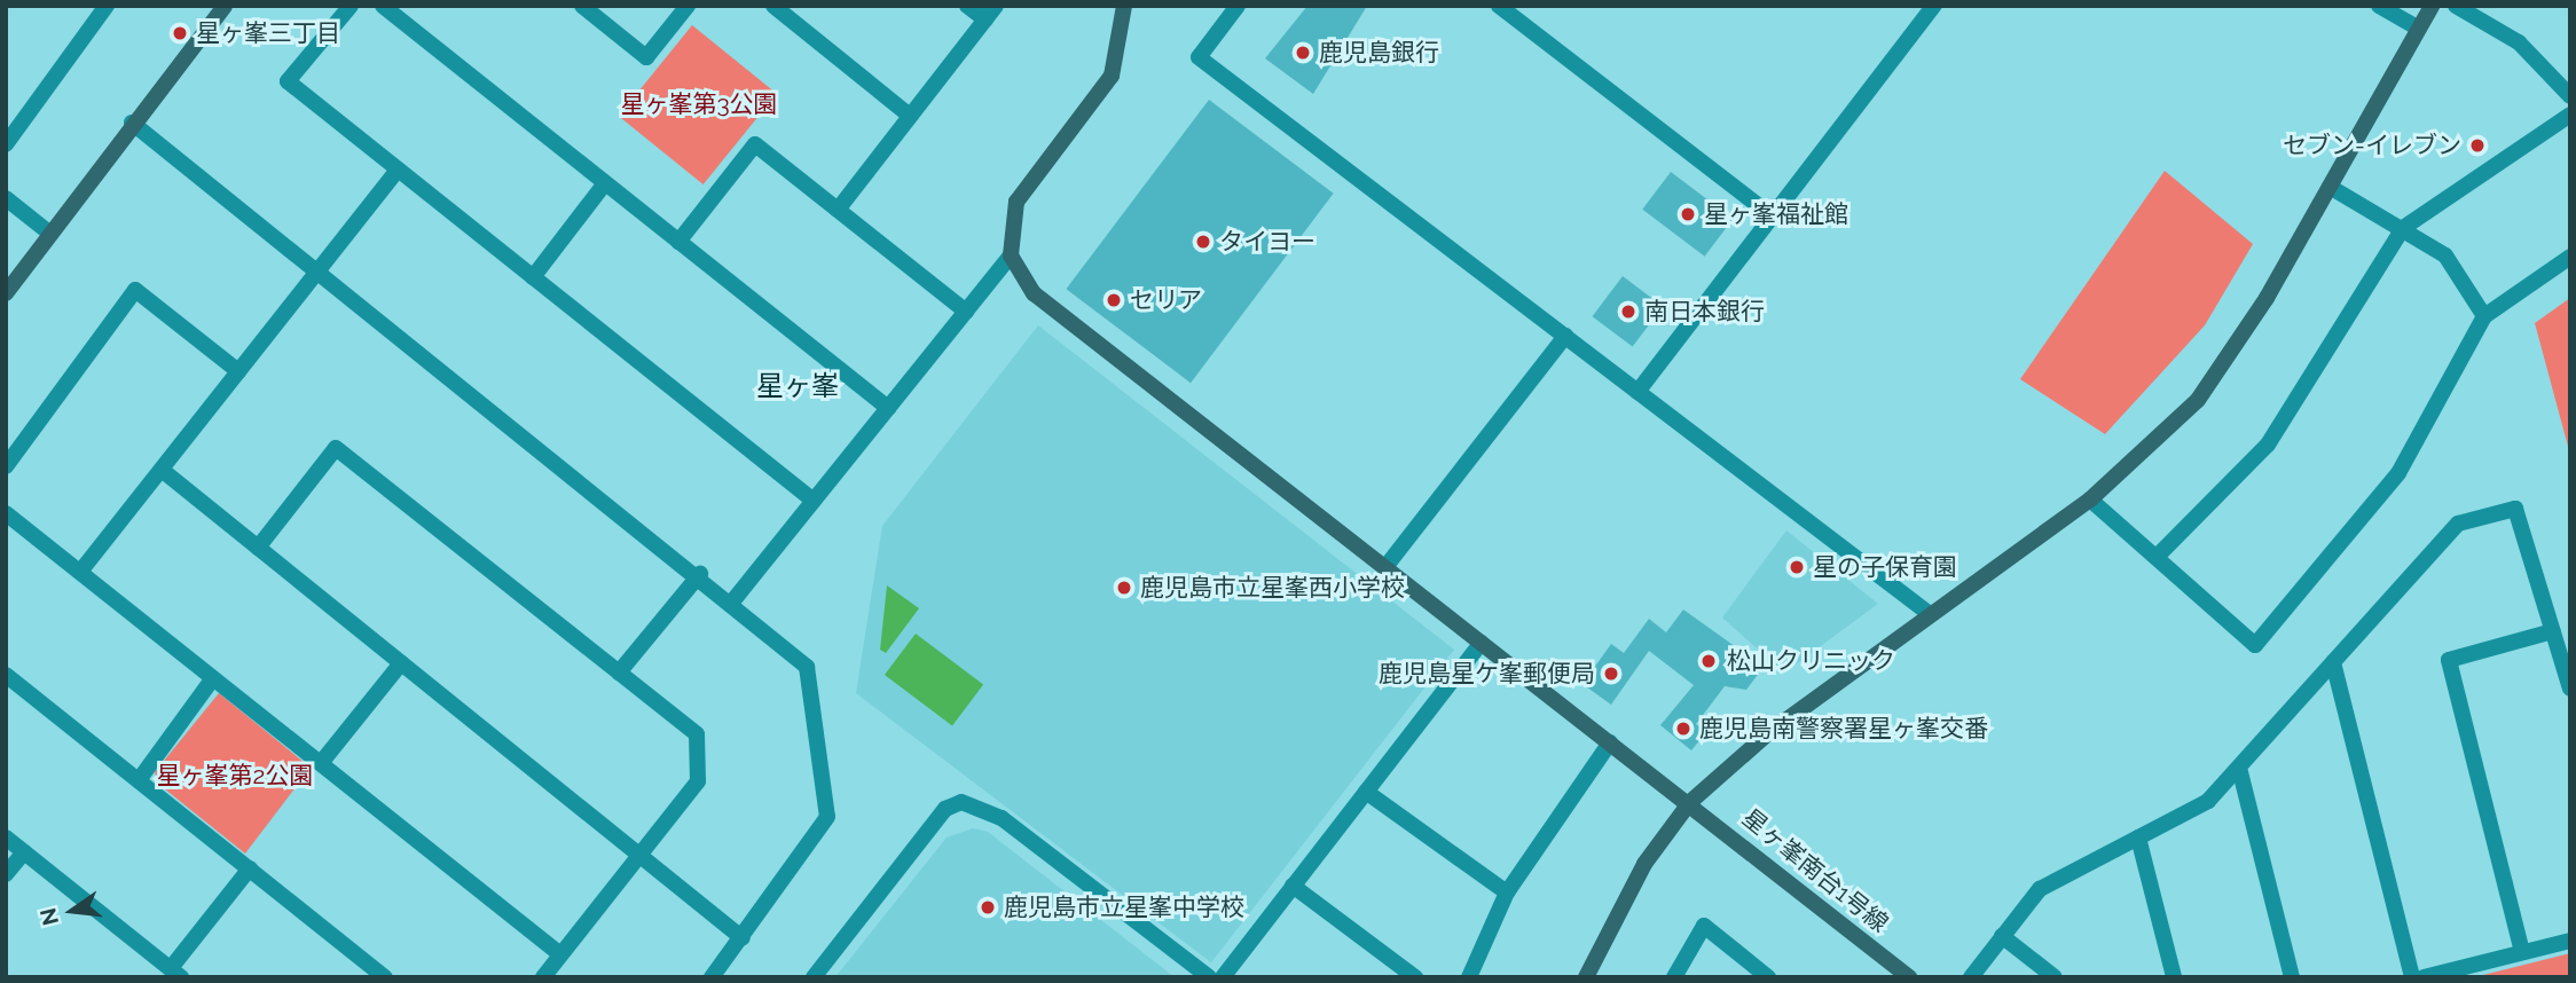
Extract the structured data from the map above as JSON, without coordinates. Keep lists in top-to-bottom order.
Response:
{
  "streets": {
    "street": ["星ヶ峯南台1号線"]
  },
  "districts": ["星ヶ峯"],
  "parks": ["星ヶ峯第3公園", "星ヶ峯第2公園"],
  "places": [
    "星ヶ峯三丁目",
    "鹿児島銀行",
    "セブン-イレブン",
    "星ヶ峯福祉館",
    "タイヨー",
    "セリア",
    "南日本銀行",
    "星の子保育園",
    "鹿児島市立星峯西小学校",
    "松山クリニック",
    "鹿児島星ケ峯郵便局",
    "鹿児島南警察署星ヶ峯交番",
    "鹿児島市立星峯中学校"
  ],
  "north": "left"
}
